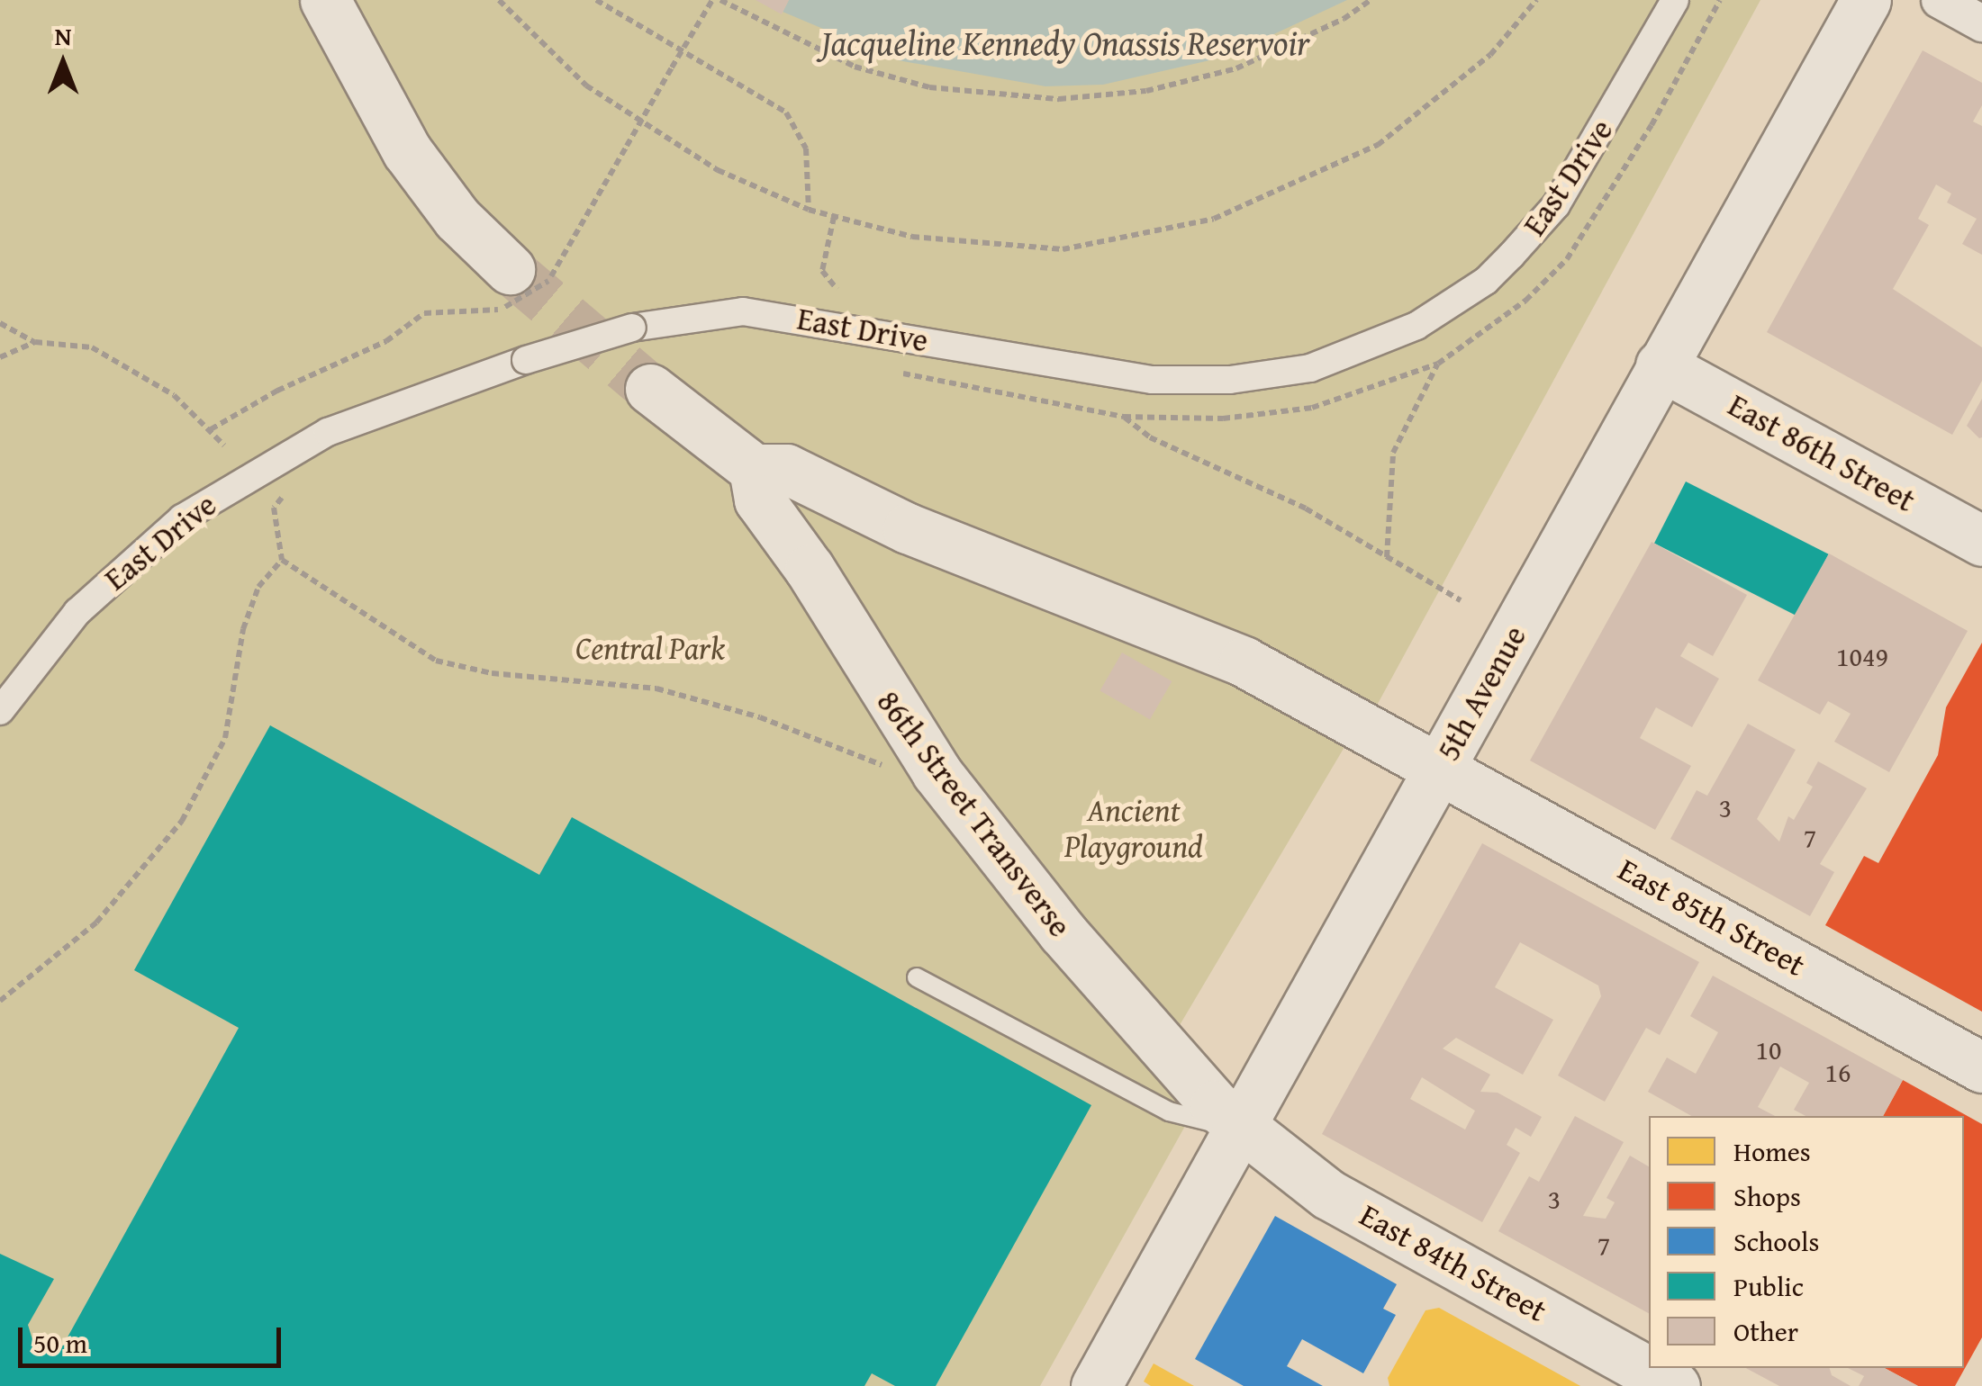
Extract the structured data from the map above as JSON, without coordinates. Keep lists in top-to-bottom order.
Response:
{
  "streets": {
    "main road": [
      "East 86th Street",
      "5th Avenue",
      "86th Street Transverse",
      "East 85th Street",
      "East 84th Street"
    ],
    "street": ["East Drive"]
  },
  "crossings": [
    ["East 86th Street", "5th Avenue"],
    ["5th Avenue", "86th Street Transverse"],
    ["5th Avenue", "East 85th Street"],
    ["5th Avenue", "East 84th Street"],
    ["86th Street Transverse", "East 84th Street"]
  ],
  "water": ["Jacqueline Kennedy Onassis Reservoir"],
  "parks": ["Central Park", "Ancient Playground"],
  "house_numbers": [
    "1049",
    "3",
    "7",
    "10",
    "16",
    "3",
    "7"
  ],
  "legend": [
    "Homes",
    "Shops",
    "Schools",
    "Public",
    "Other"
  ],
  "scale_bar": "50 m",
  "north": "top"
}
